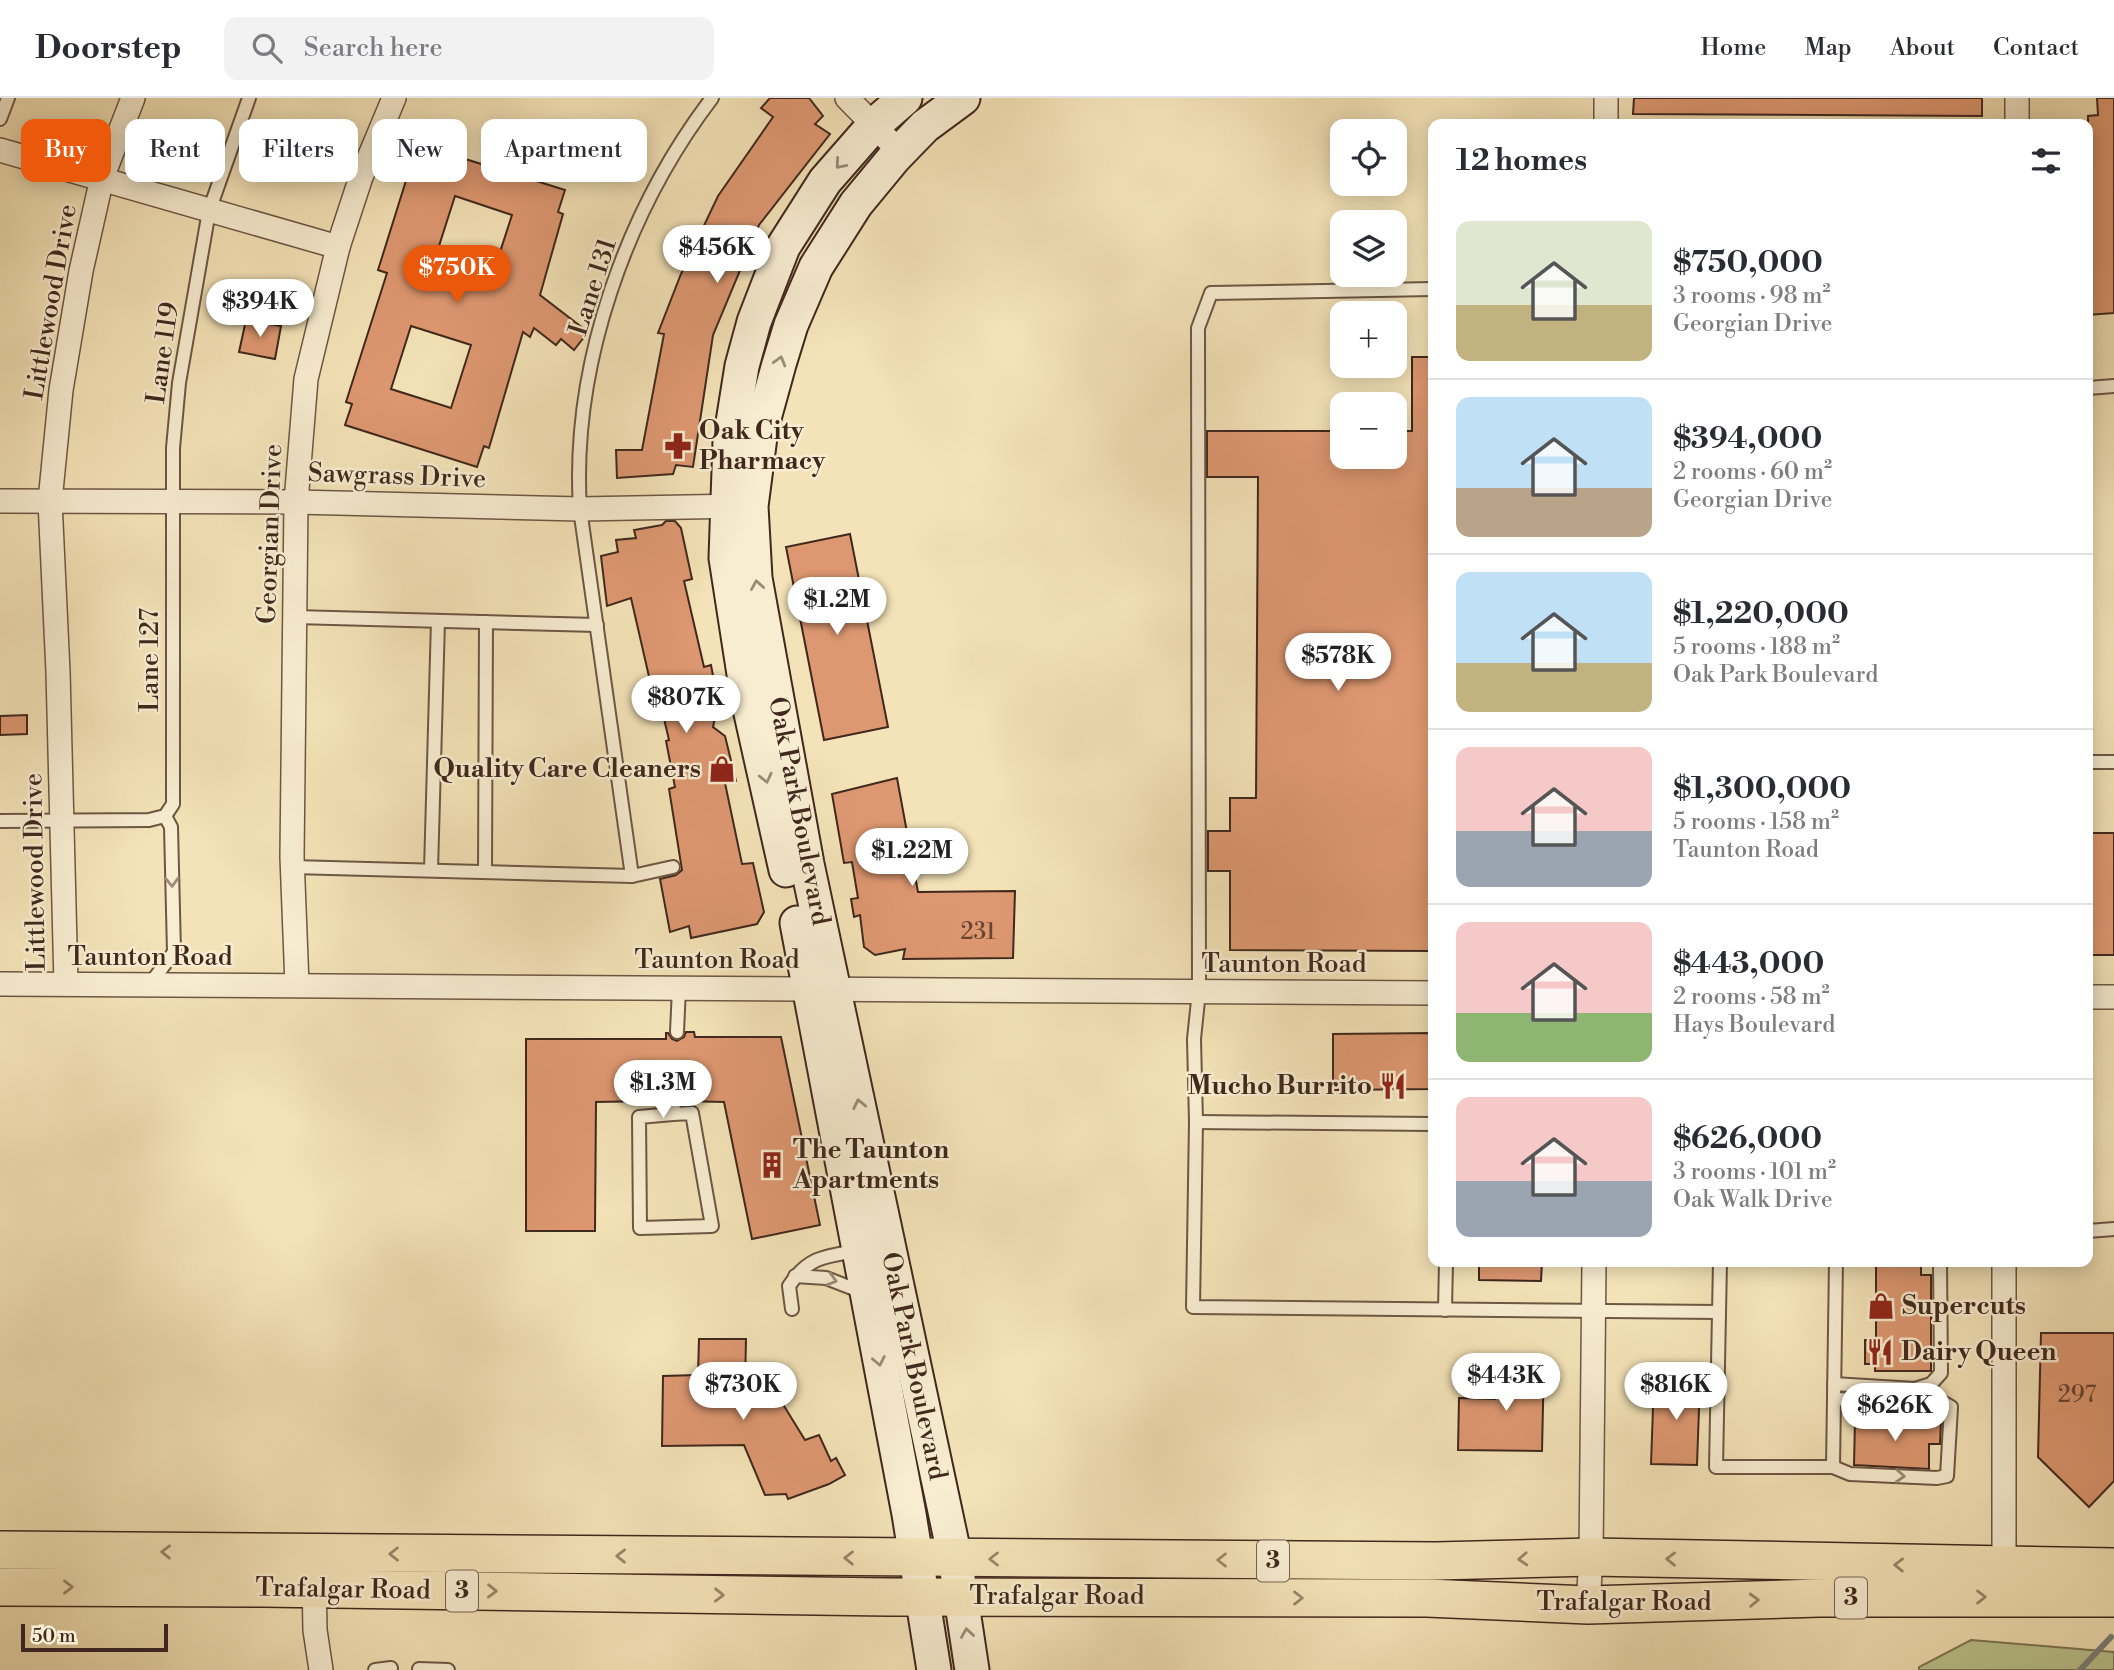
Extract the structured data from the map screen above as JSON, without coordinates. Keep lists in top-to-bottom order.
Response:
{
  "streets": {
    "main road": ["3", "Trafalgar Road"],
    "street": [
      "Littlewood Drive",
      "Sawgrass Drive",
      "Georgian Drive",
      "Oak Park Boulevard",
      "Taunton Road"
    ],
    "lane": ["Lane 131", "Lane 119", "Lane 127"]
  },
  "crossings": [
    ["Lane 131", "Sawgrass Drive"],
    ["Littlewood Drive", "Sawgrass Drive"],
    ["Littlewood Drive", "Taunton Road"],
    ["Lane 119", "Sawgrass Drive"],
    ["Lane 119", "Lane 127"],
    ["Sawgrass Drive", "Georgian Drive"],
    ["Sawgrass Drive", "Lane 127"],
    ["Sawgrass Drive", "Oak Park Boulevard"],
    ["Georgian Drive", "Taunton Road"],
    ["Lane 127", "Taunton Road"],
    ["Oak Park Boulevard", "Taunton Road"],
    ["Oak Park Boulevard", "Trafalgar Road"]
  ],
  "places": {
    "pharmacy": ["Oak City Pharmacy"],
    "shop": ["Quality Care Cleaners", "Supercuts"],
    "restaurant": ["Mucho Burrito", "Dairy Queen"],
    "building": ["The Taunton Apartments"]
  },
  "house_numbers": ["231", "297"],
  "scale_bar": "50 m",
  "page": {
    "header": "Doorstep",
    "search": "Search here",
    "nav": [
      "Home",
      "Map",
      "About",
      "Contact"
    ],
    "map_buttons": ["+", "−"],
    "chip": [
      "Buy",
      "Rent",
      "Filters",
      "New",
      "Apartment"
    ],
    "heading": "12 homes",
    "list": [
      {
        "name": "$750,000",
        "note": "3 rooms · 98 m² · Georgian Drive"
      },
      {
        "name": "$394,000",
        "note": "2 rooms · 60 m² · Georgian Drive"
      },
      {
        "name": "$1,220,000",
        "note": "5 rooms · 188 m² · Oak Park Boulevard"
      },
      {
        "name": "$1,300,000",
        "note": "5 rooms · 158 m² · Taunton Road"
      },
      {
        "name": "$443,000",
        "note": "2 rooms · 58 m² · Hays Boulevard"
      },
      {
        "name": "$626,000",
        "note": "3 rooms · 101 m² · Oak Walk Drive"
      }
    ],
    "price": [
      "$456K",
      "$750K",
      "$394K",
      "$1.2M",
      "$578K",
      "$807K",
      "$1.22M",
      "$1.3M",
      "$443K",
      "$730K",
      "$816K",
      "$626K"
    ],
    "scale": "50 m"
  }
}
